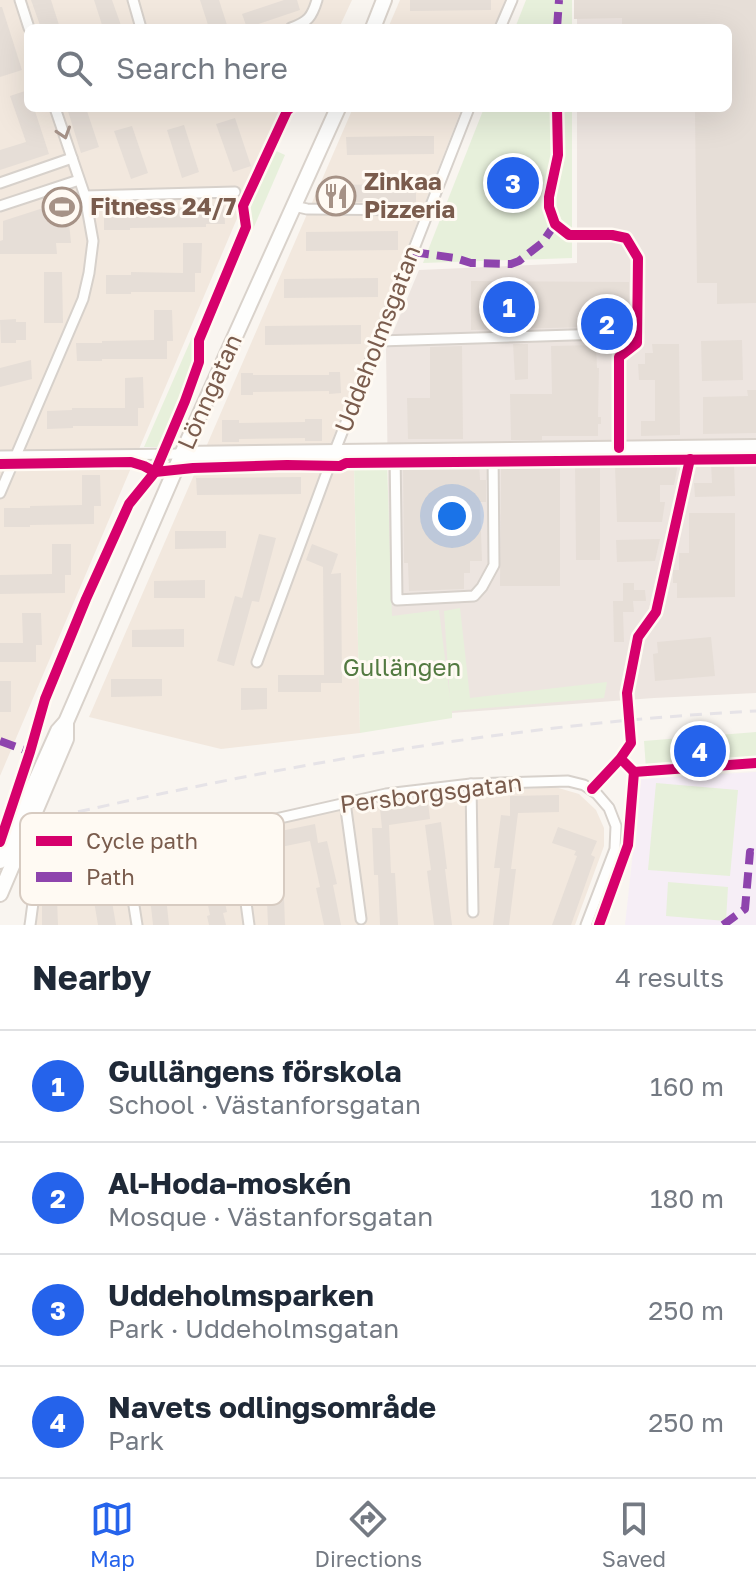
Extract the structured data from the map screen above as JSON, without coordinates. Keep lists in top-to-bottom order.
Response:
{
  "streets": {
    "street": ["Uddeholmsgatan", "Lönngatan", "Persborgsgatan"]
  },
  "parks": ["Gullängen"],
  "places": {
    "restaurant": ["Zinkaa Pizzeria"],
    "sports": ["Fitness 24/7"]
  },
  "legend": ["Cycle path", "Path"],
  "page": {
    "search": "Search here",
    "pins": [
      "3",
      "1",
      "2",
      "4"
    ],
    "heading": ["Nearby", "4 results"],
    "list": [
      {
        "mark": "1",
        "name": "Gullängens förskola",
        "note": "School · Västanforsgatan",
        "value": "160 m"
      },
      {
        "mark": "2",
        "name": "Al-Hoda-moskén",
        "note": "Mosque · Västanforsgatan",
        "value": "180 m"
      },
      {
        "mark": "3",
        "name": "Uddeholmsparken",
        "note": "Park · Uddeholmsgatan",
        "value": "250 m"
      },
      {
        "mark": "4",
        "name": "Navets odlingsområde",
        "note": "Park",
        "value": "250 m"
      }
    ],
    "nav": ["Map", "Directions", "Saved"]
  }
}
